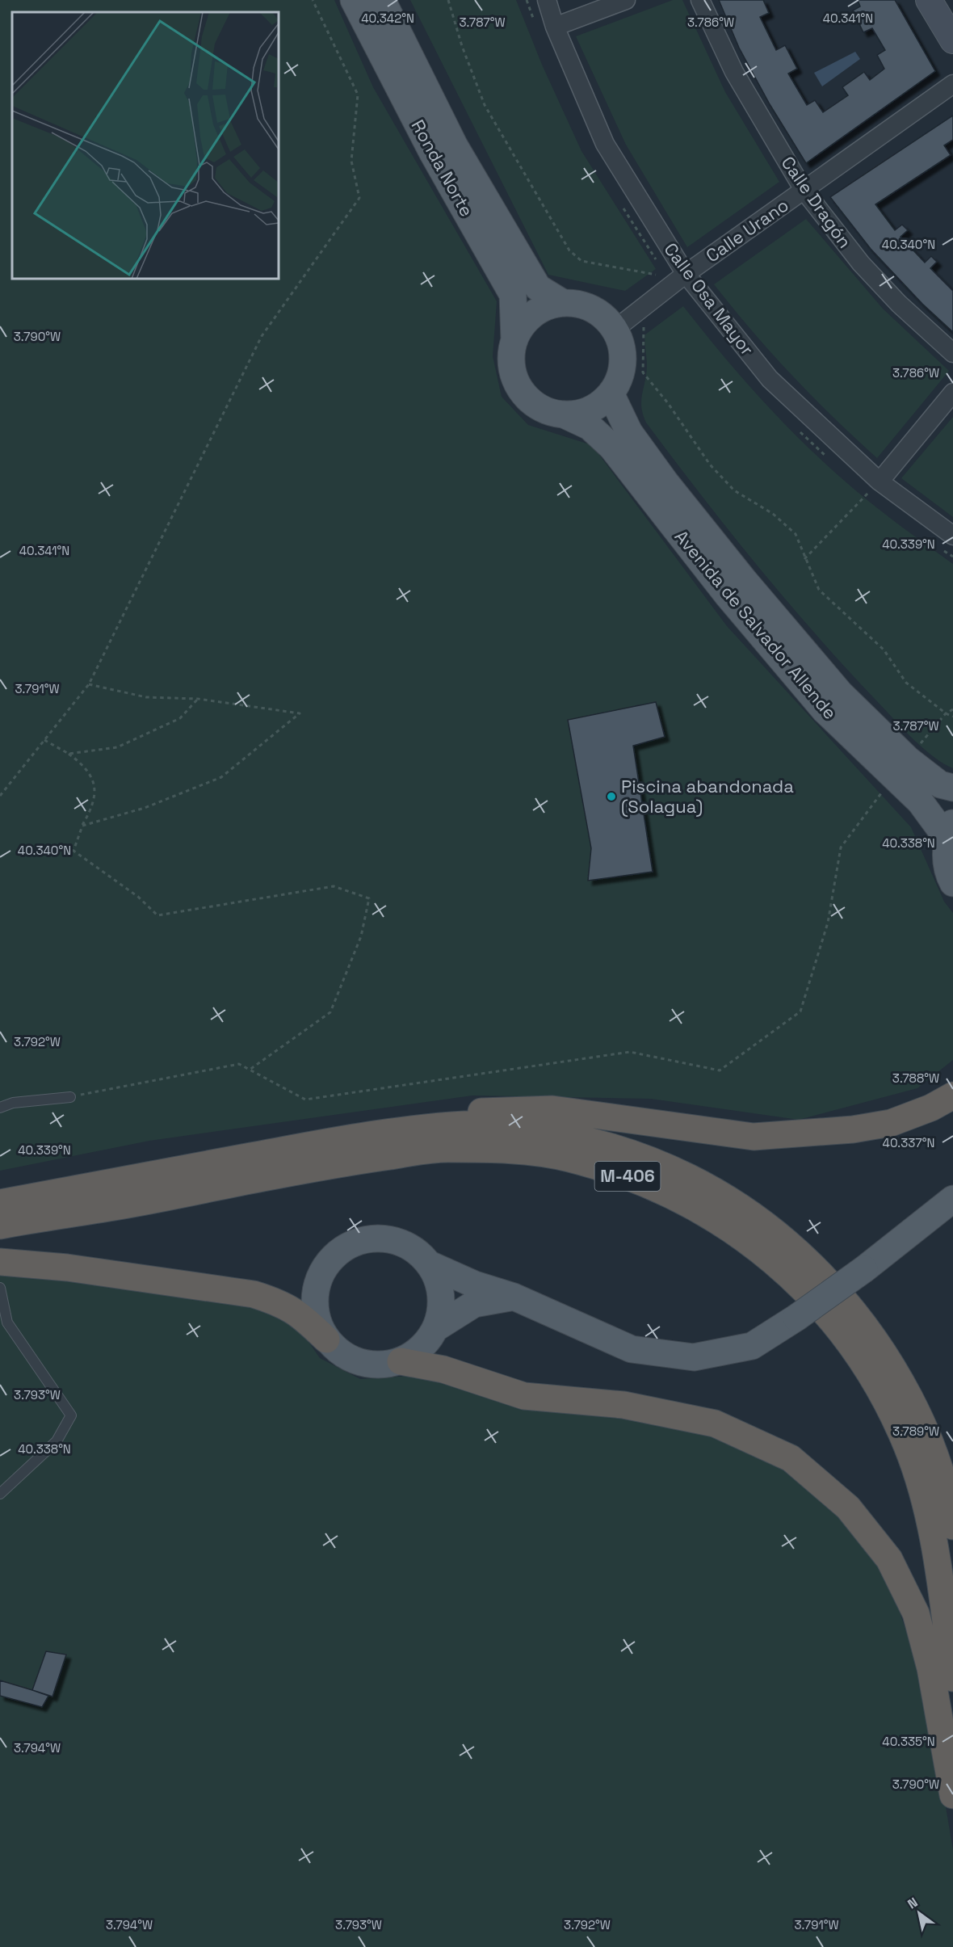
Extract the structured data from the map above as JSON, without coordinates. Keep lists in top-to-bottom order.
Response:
{
  "streets": {
    "highway": ["M-406"],
    "main road": ["Ronda Norte", "Avenida de Salvador Allende"],
    "street": ["Calle Dragón", "Calle Urano", "Calle Osa Mayor"]
  },
  "crossings": [
    ["Ronda Norte", "Calle Urano"],
    ["Ronda Norte", "Avenida de Salvador Allende"],
    ["Calle Dragón", "Calle Urano"],
    ["Calle Urano", "Calle Osa Mayor"],
    ["Calle Urano", "Avenida de Salvador Allende"]
  ],
  "places": ["Piscina abandonada (Solagua)"],
  "north": "top left",
  "coordinates": [
    "40.342°N",
    "40.341°N",
    "3.787°W",
    "3.786°W",
    "40.340°N",
    "3.790°W",
    "40.339°N",
    "3.791°W",
    "40.338°N",
    "3.792°W",
    "3.788°W",
    "40.337°N",
    "3.793°W",
    "3.789°W",
    "40.335°N",
    "3.794°W"
  ]
}
